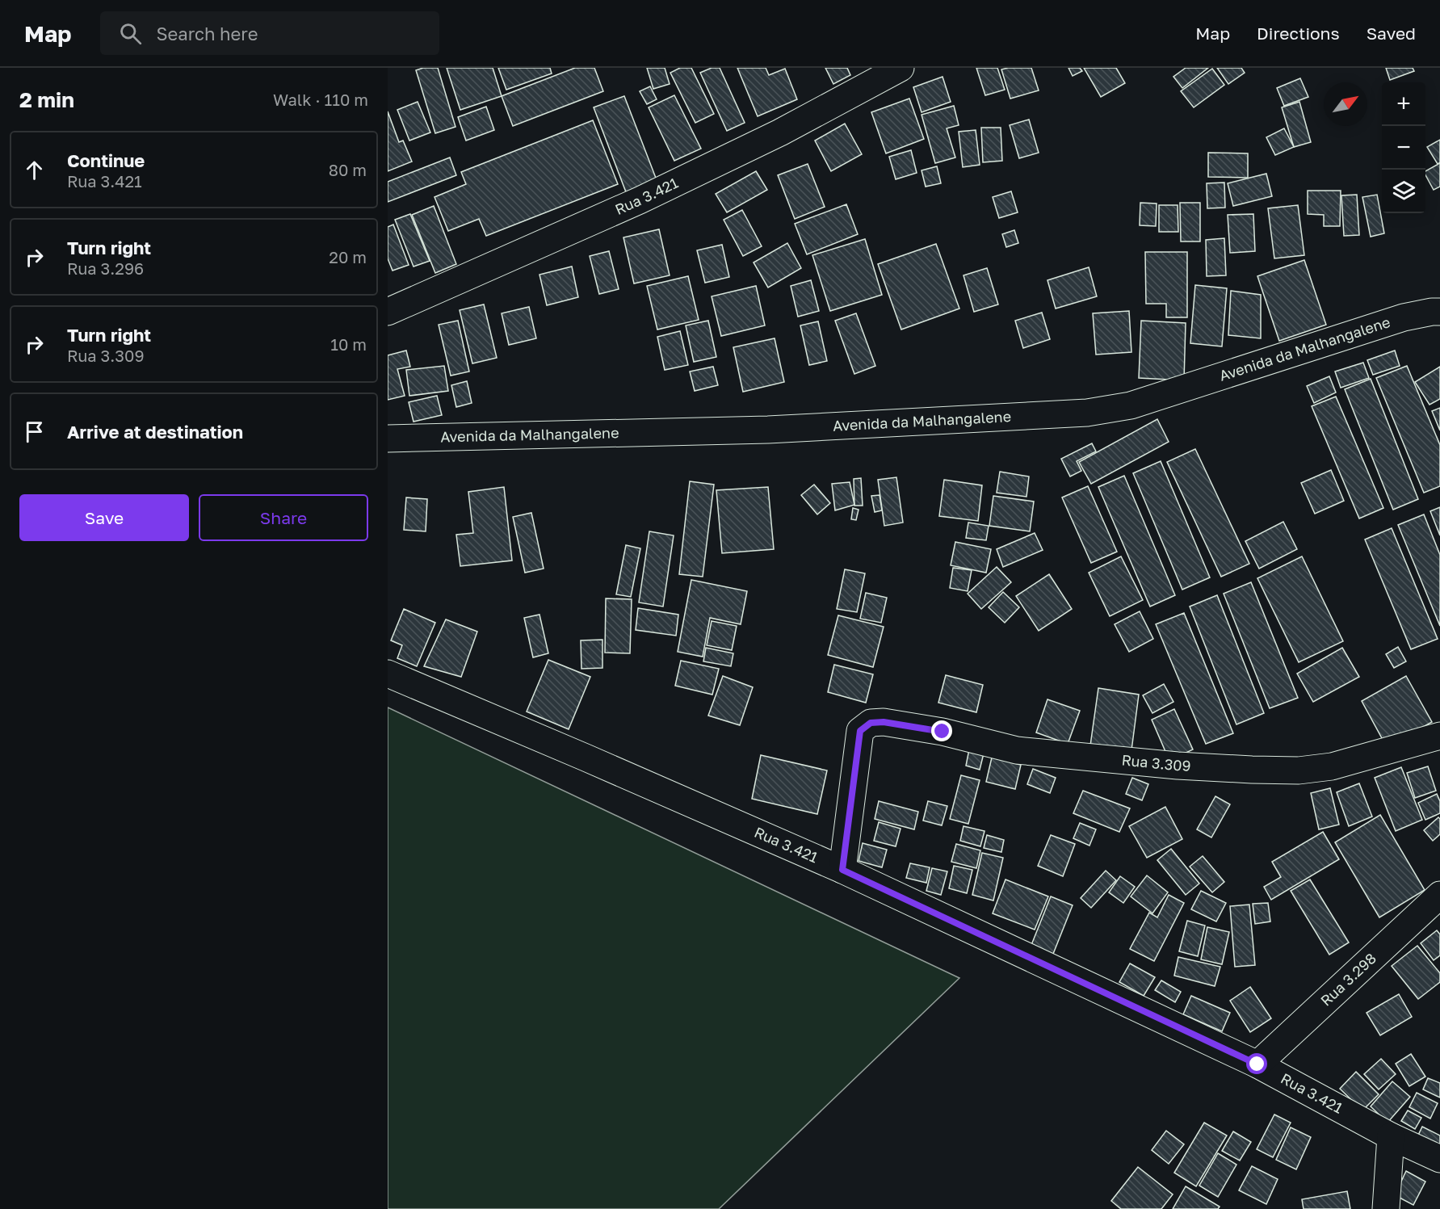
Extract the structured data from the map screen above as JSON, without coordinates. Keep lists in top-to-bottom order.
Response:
{
  "streets": {
    "street": [
      "Rua 3.421",
      "Avenida da Malhangalene",
      "Rua 3.309",
      "Rua 3.298"
    ]
  },
  "crossings": [
    ["Rua 3.421", "Rua 3.309"],
    ["Rua 3.421", "Rua 3.298"]
  ],
  "north": "top right",
  "page": {
    "header": "Map",
    "search": "Search here",
    "nav": ["Map", "Directions", "Saved"],
    "heading": ["2 min", "Walk · 110 m"],
    "map_buttons": ["+", "−"],
    "list": [
      ["Continue", "Rua 3.421", "80 m"],
      ["Turn right", "Rua 3.296", "20 m"],
      ["Turn right", "Rua 3.309", "10 m"],
      "Arrive at destination"
    ],
    "buttons": ["Save", "Share"]
  }
}
